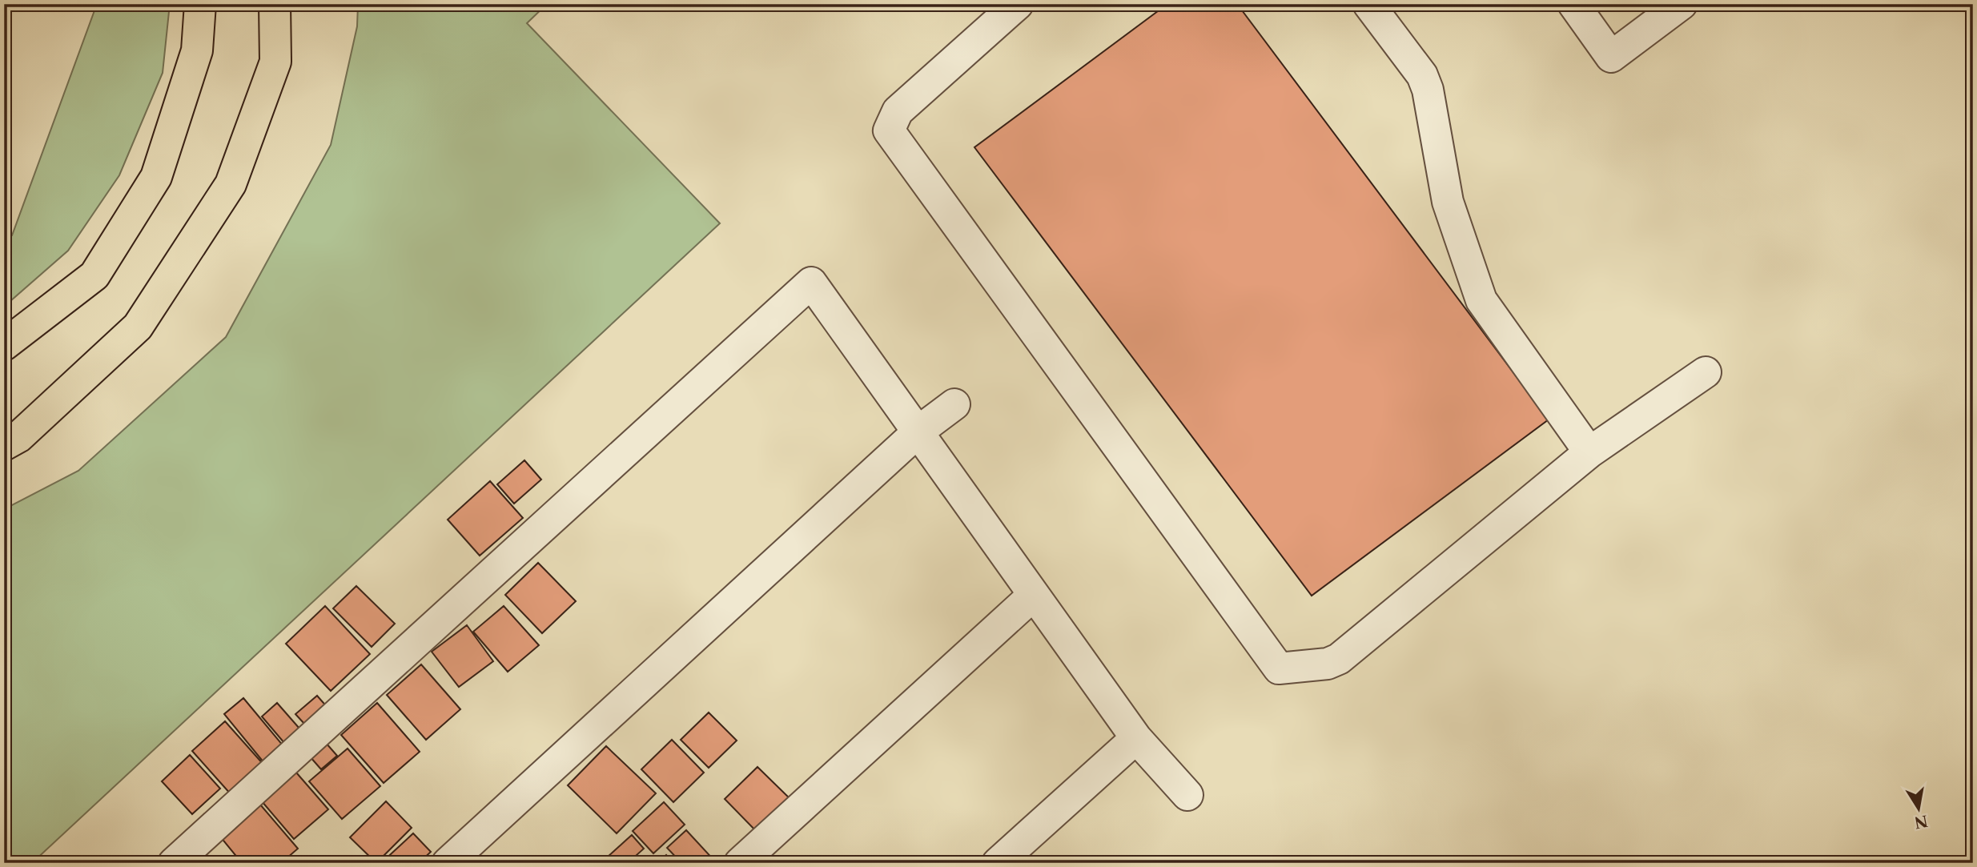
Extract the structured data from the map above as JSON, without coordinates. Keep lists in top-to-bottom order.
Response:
{
  "north": "bottom"
}
